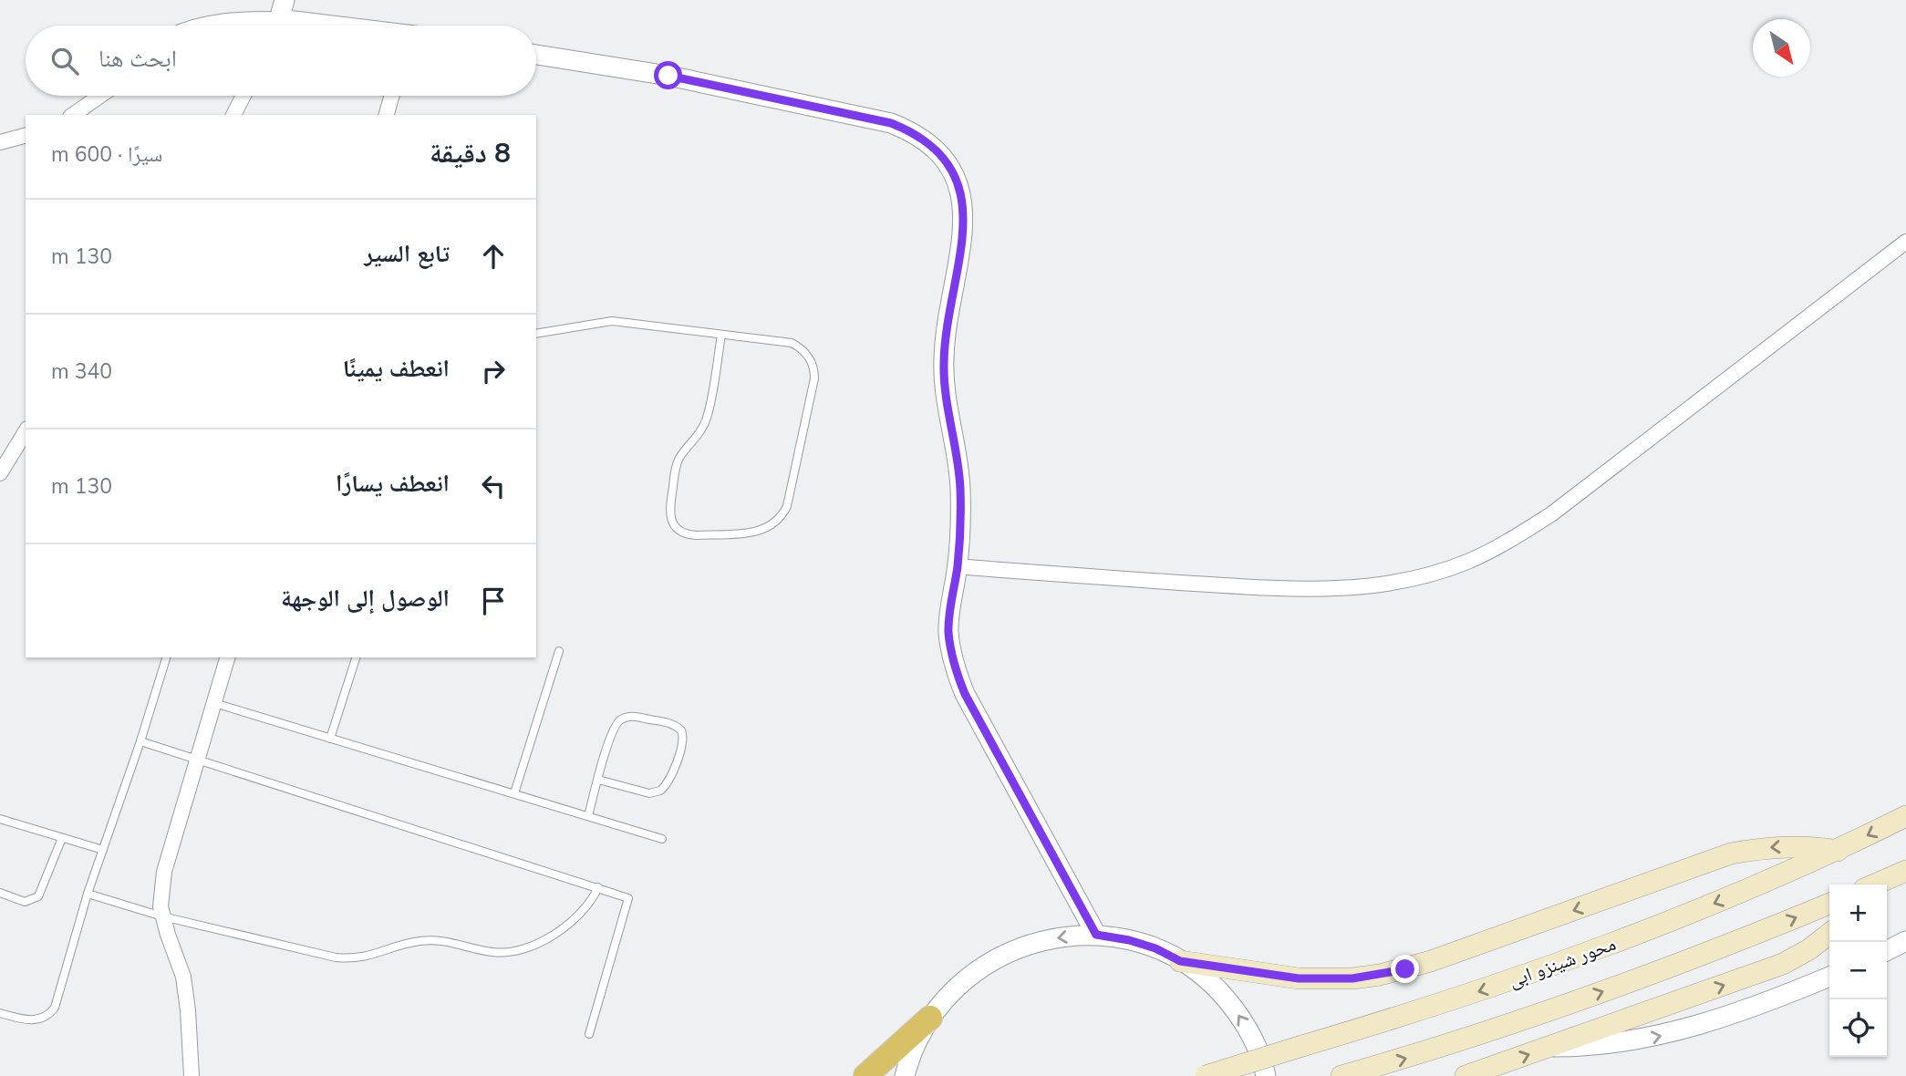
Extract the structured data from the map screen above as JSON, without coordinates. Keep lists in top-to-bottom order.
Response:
{
  "streets": {
    "main road": ["محور شينزو ابى"]
  },
  "north": "bottom right",
  "page": {
    "search": "ابحث هنا",
    "heading": ["8 دقيقة", "سيرًا · 600 m"],
    "list": [
      ["تابع السير", "130 m"],
      ["انعطف يمينًا", "340 m"],
      ["انعطف يسارًا", "130 m"],
      "الوصول إلى الوجهة"
    ],
    "map_buttons": ["+", "−"]
  }
}
